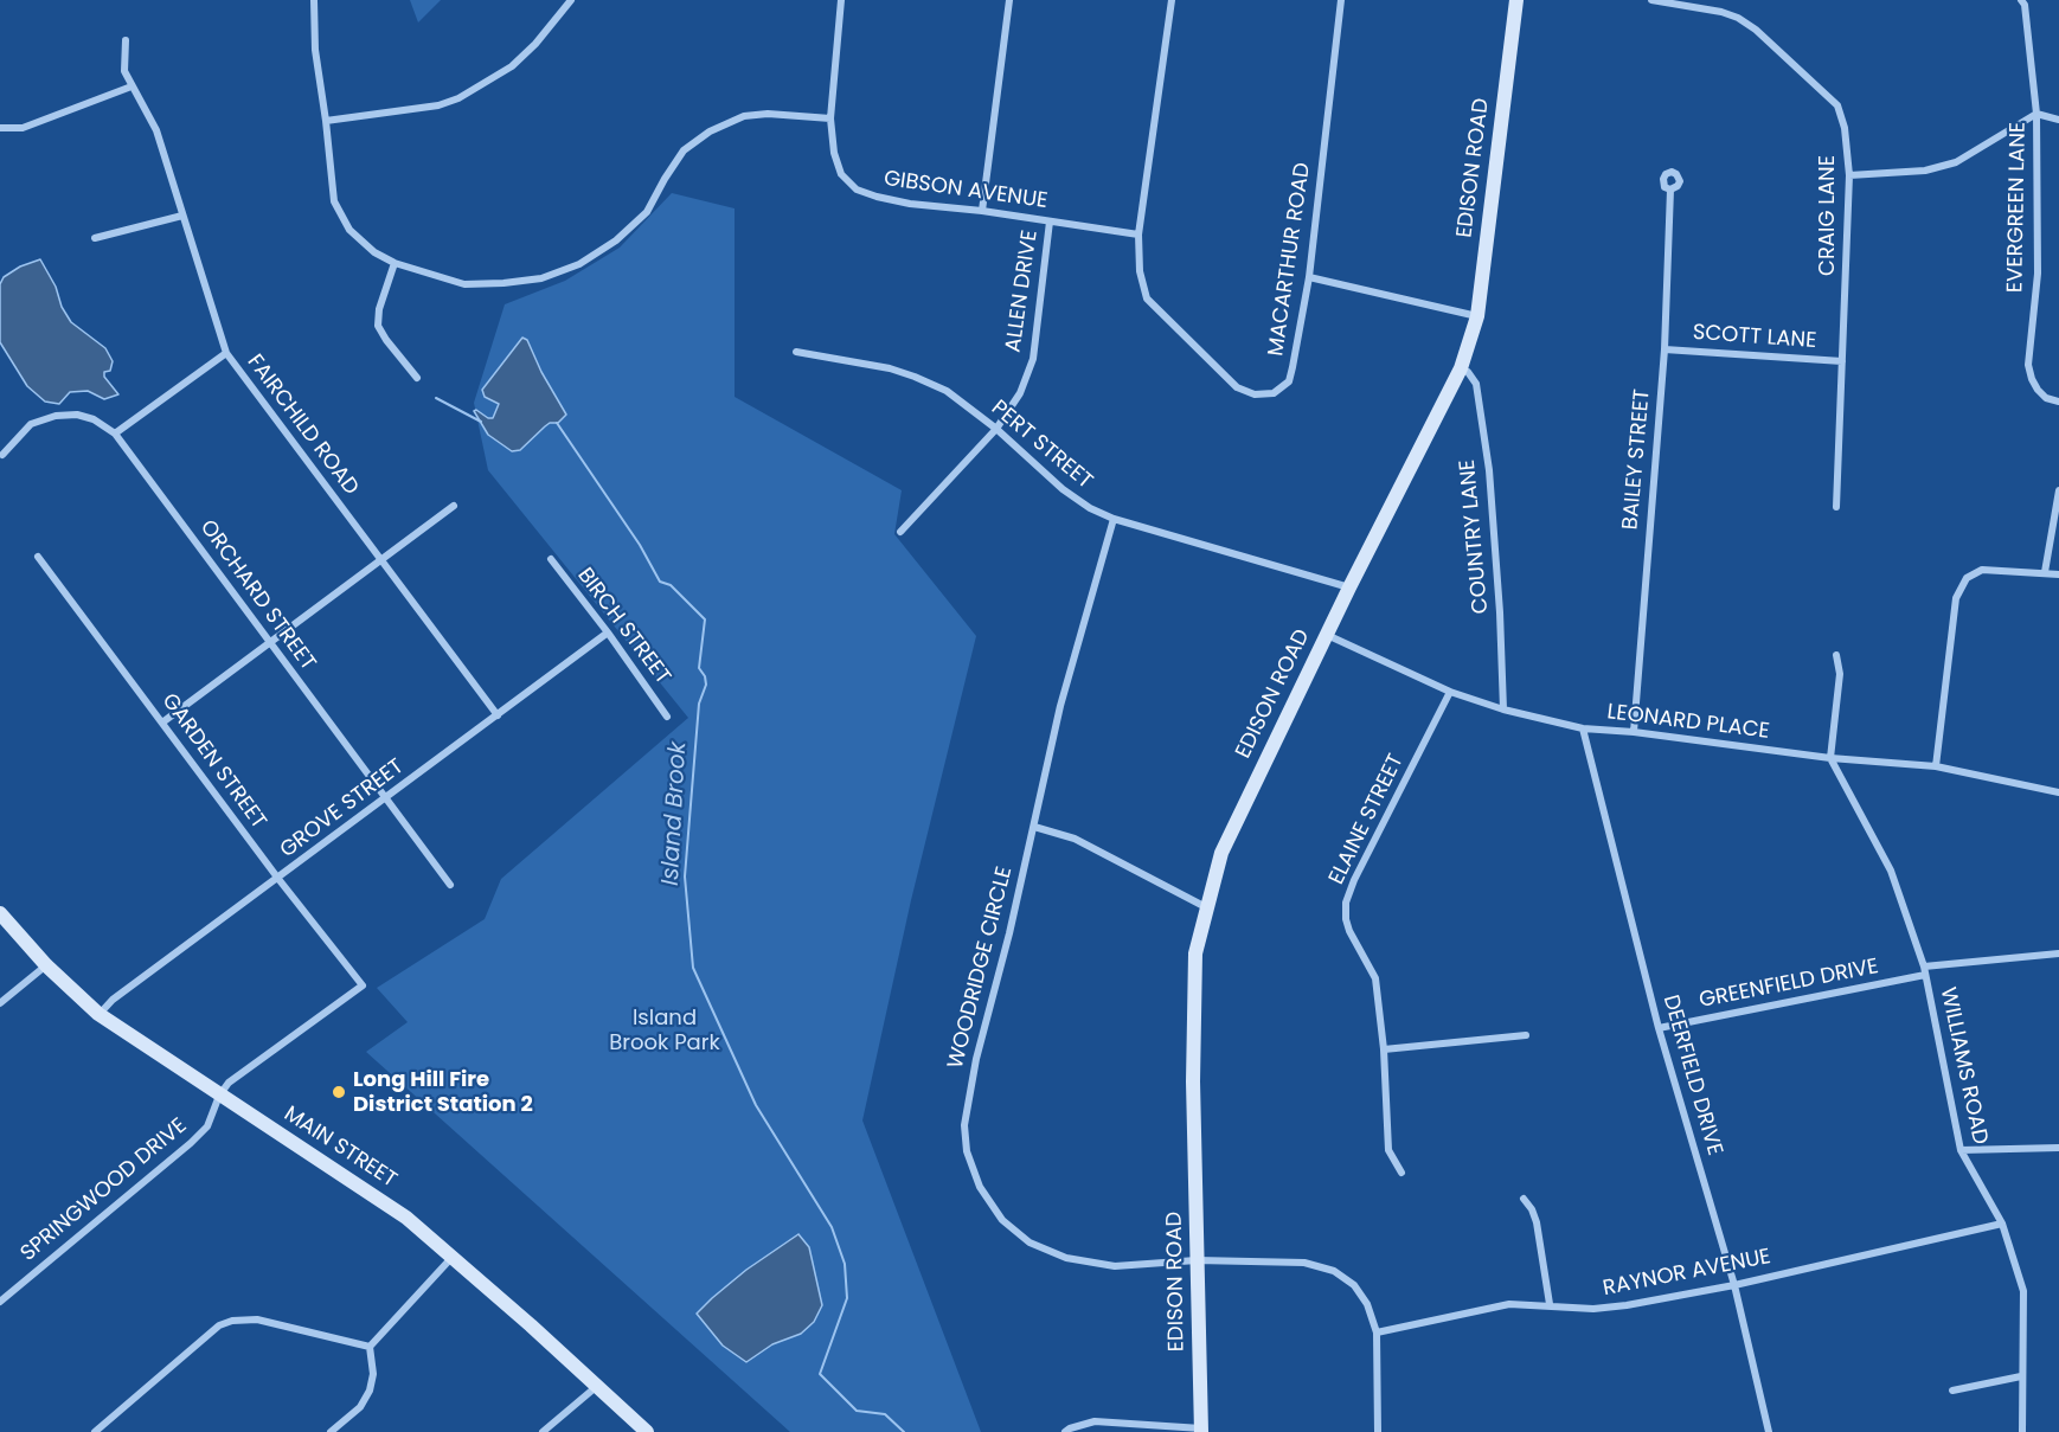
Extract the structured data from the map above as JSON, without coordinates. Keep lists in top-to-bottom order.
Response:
{
  "streets": {
    "street": [
      "EDISON ROAD",
      "GIBSON AVENUE",
      "EVERGREEN LANE",
      "CRAIG LANE",
      "MACARTHUR ROAD",
      "ALLEN DRIVE",
      "SCOTT LANE",
      "FAIRCHILD ROAD",
      "PERT STREET",
      "BAILEY STREET",
      "COUNTRY LANE",
      "ORCHARD STREET",
      "BIRCH STREET",
      "LEONARD PLACE",
      "GARDEN STREET",
      "GROVE STREET",
      "ELAINE STREET",
      "WOODRIDGE CIRCLE",
      "GREENFIELD DRIVE",
      "WILLIAMS ROAD",
      "DEERFIELD DRIVE",
      "MAIN STREET",
      "SPRINGWOOD DRIVE",
      "RAYNOR AVENUE"
    ]
  },
  "crossings": [
    ["EDISON ROAD", "PERT STREET"],
    ["EDISON ROAD", "COUNTRY LANE"],
    ["EDISON ROAD", "LEONARD PLACE"],
    ["EDISON ROAD", "WOODRIDGE CIRCLE"],
    ["GIBSON AVENUE", "MACARTHUR ROAD"],
    ["GIBSON AVENUE", "ALLEN DRIVE"],
    ["CRAIG LANE", "SCOTT LANE"],
    ["ALLEN DRIVE", "PERT STREET"],
    ["SCOTT LANE", "BAILEY STREET"],
    ["FAIRCHILD ROAD", "GROVE STREET"],
    ["PERT STREET", "WOODRIDGE CIRCLE"],
    ["BAILEY STREET", "LEONARD PLACE"],
    ["COUNTRY LANE", "LEONARD PLACE"],
    ["ORCHARD STREET", "GROVE STREET"],
    ["BIRCH STREET", "GROVE STREET"],
    ["LEONARD PLACE", "ELAINE STREET"],
    ["LEONARD PLACE", "WILLIAMS ROAD"],
    ["LEONARD PLACE", "DEERFIELD DRIVE"],
    ["GARDEN STREET", "GROVE STREET"],
    ["GARDEN STREET", "MAIN STREET"],
    ["GARDEN STREET", "SPRINGWOOD DRIVE"],
    ["GROVE STREET", "MAIN STREET"],
    ["WOODRIDGE CIRCLE", "RAYNOR AVENUE"],
    ["GREENFIELD DRIVE", "WILLIAMS ROAD"],
    ["GREENFIELD DRIVE", "DEERFIELD DRIVE"],
    ["WILLIAMS ROAD", "RAYNOR AVENUE"],
    ["DEERFIELD DRIVE", "RAYNOR AVENUE"],
    ["MAIN STREET", "SPRINGWOOD DRIVE"]
  ],
  "water": ["Island Brook"],
  "parks": ["Island Brook Park"],
  "places": ["Long Hill Fire District Station 2"]
}
